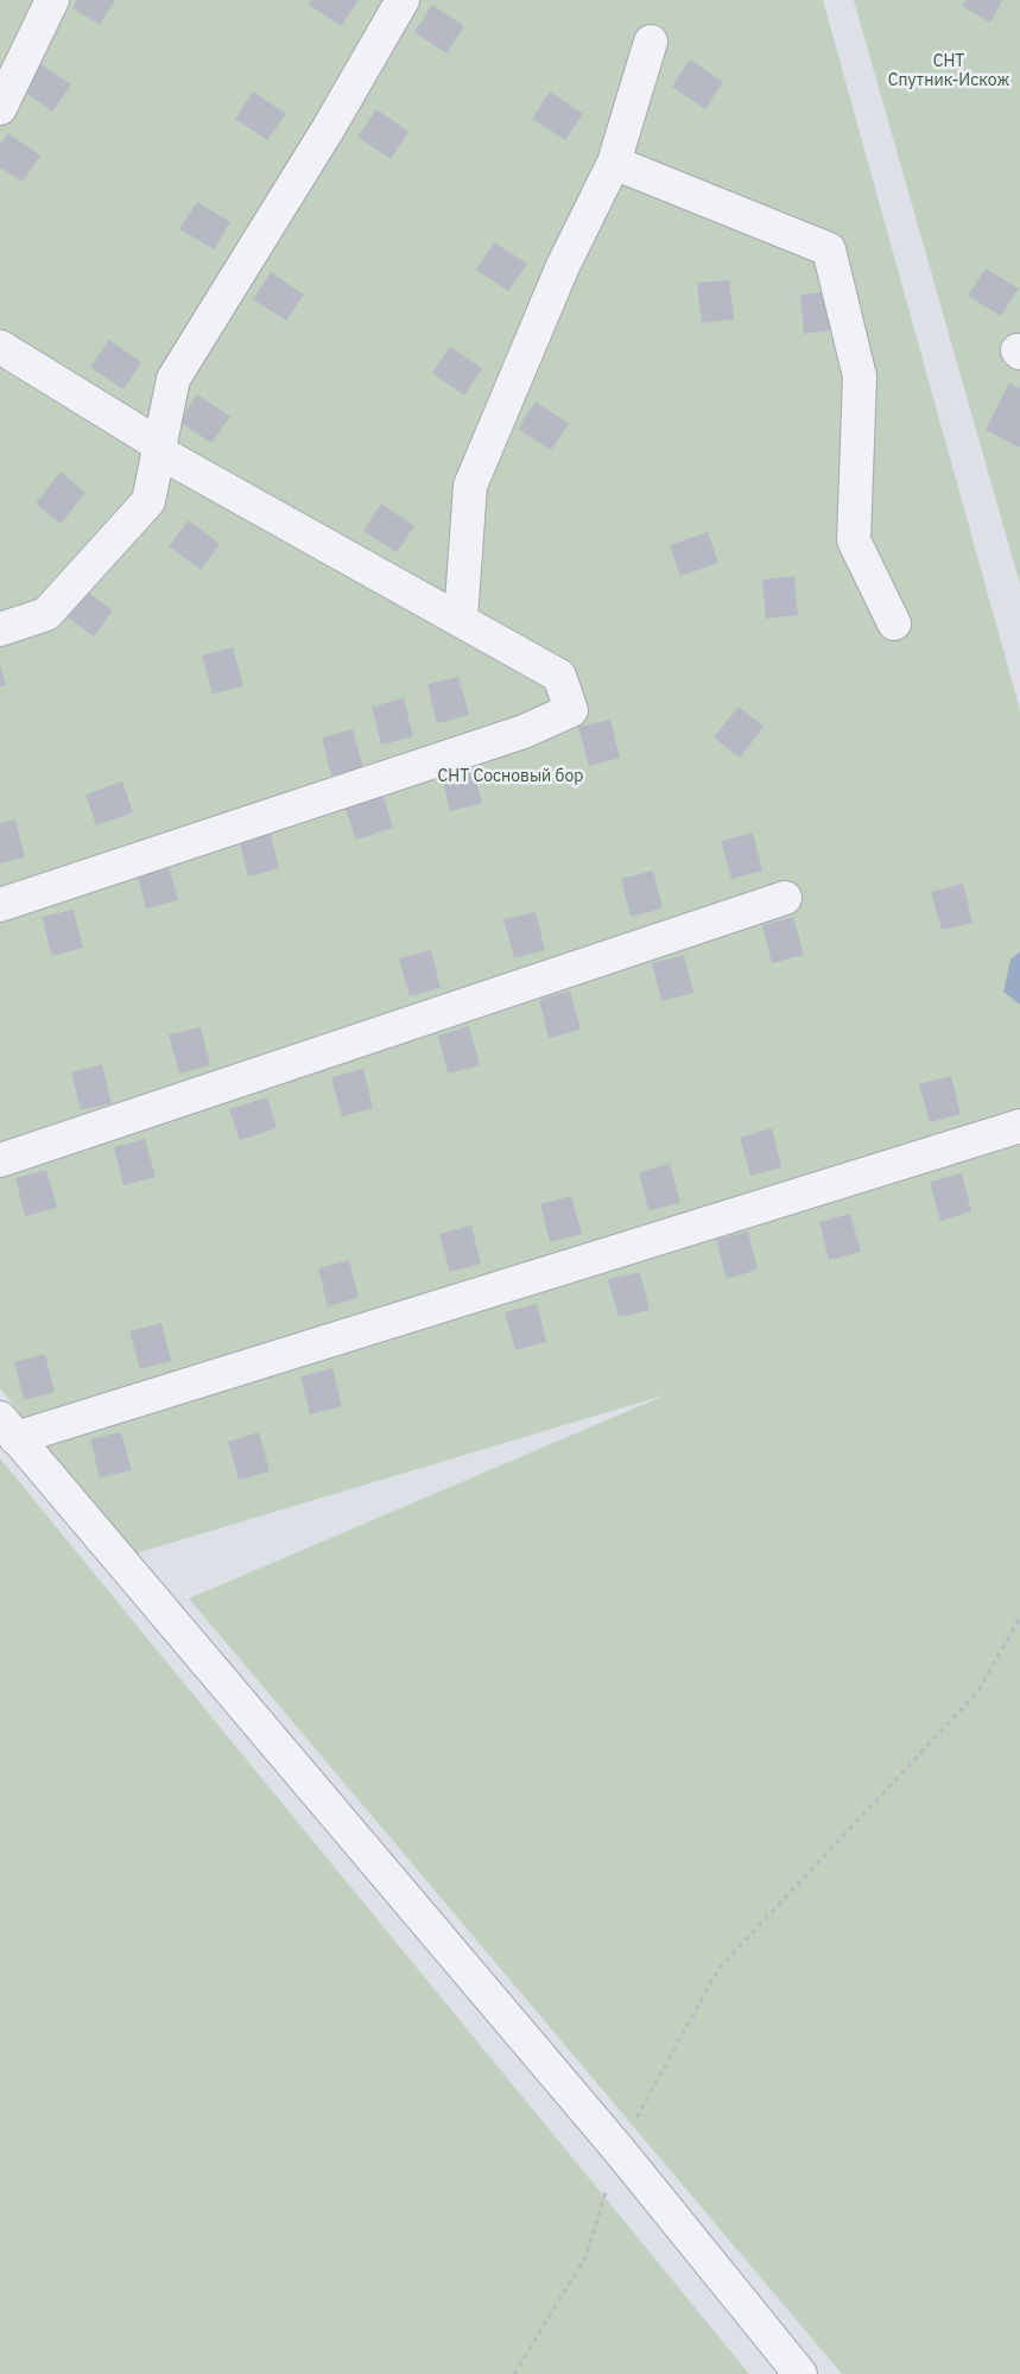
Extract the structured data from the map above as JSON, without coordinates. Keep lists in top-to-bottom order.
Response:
{
  "parks": ["СНТ Спутник-Искож", "СНТ Сосновый бор"]
}
